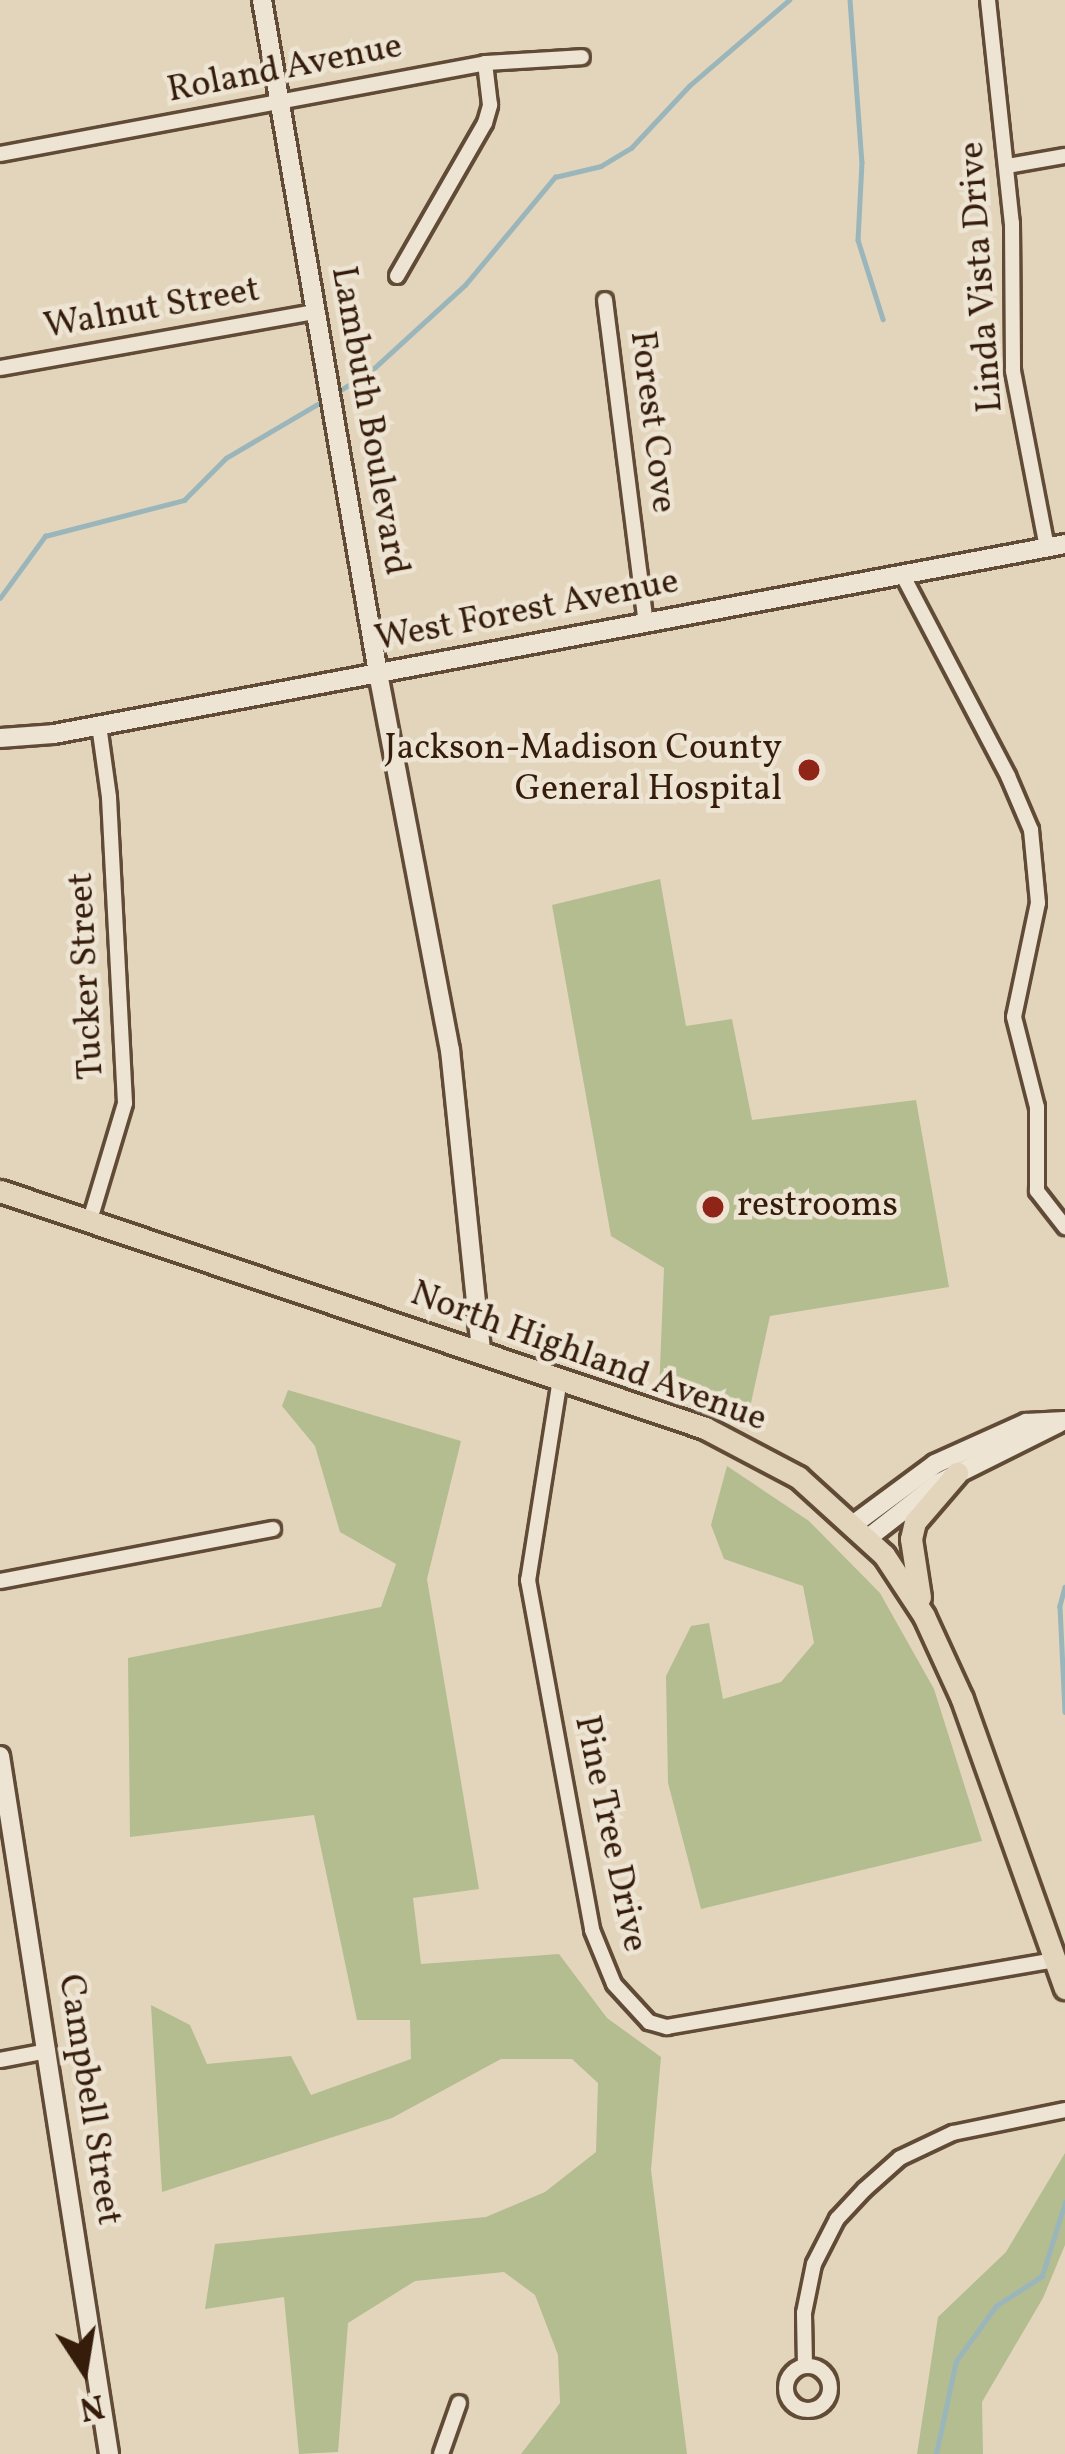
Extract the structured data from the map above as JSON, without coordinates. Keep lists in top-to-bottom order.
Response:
{
  "streets": {
    "main road": ["North Highland Avenue"],
    "street": [
      "Roland Avenue",
      "Linda Vista Drive",
      "Walnut Street",
      "Lambuth Boulevard",
      "Forest Cove",
      "West Forest Avenue",
      "Tucker Street",
      "Pine Tree Drive",
      "Campbell Street"
    ]
  },
  "crossings": [
    ["Roland Avenue", "Lambuth Boulevard"],
    ["Linda Vista Drive", "West Forest Avenue"],
    ["Walnut Street", "Lambuth Boulevard"],
    ["Lambuth Boulevard", "West Forest Avenue"],
    ["Lambuth Boulevard", "North Highland Avenue"],
    ["Forest Cove", "West Forest Avenue"],
    ["West Forest Avenue", "Tucker Street"],
    ["Tucker Street", "North Highland Avenue"],
    ["North Highland Avenue", "Pine Tree Drive"]
  ],
  "places": ["Jackson-Madison County General Hospital", "restrooms"],
  "north": "bottom"
}
